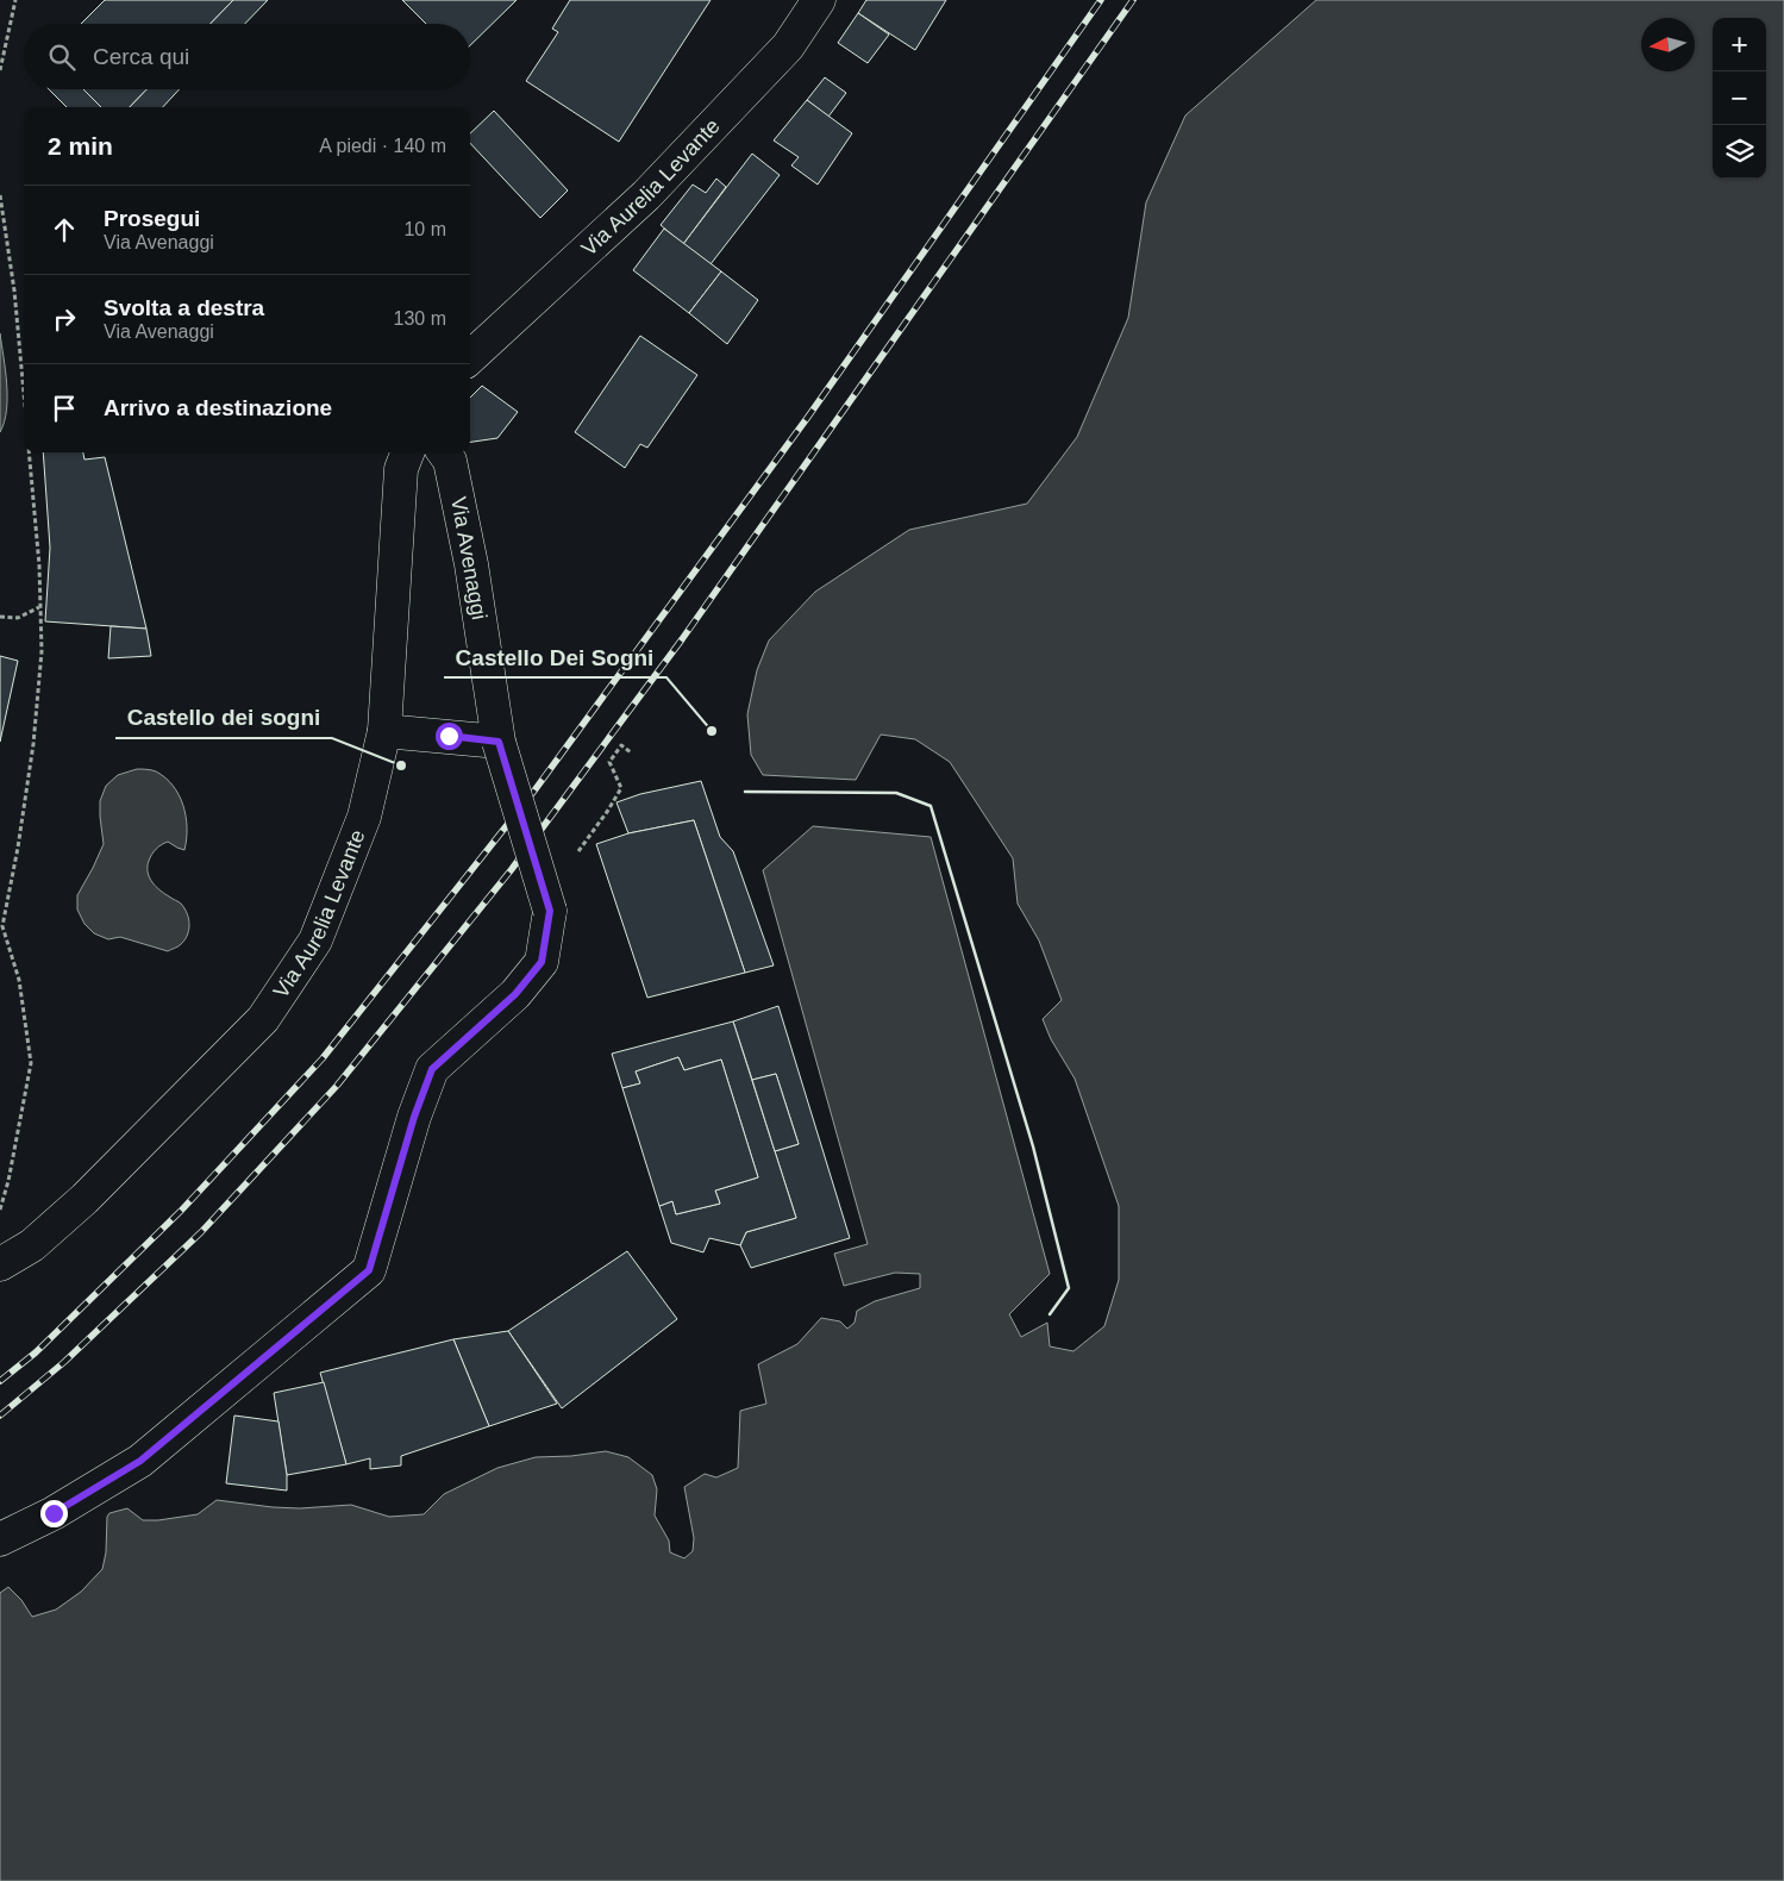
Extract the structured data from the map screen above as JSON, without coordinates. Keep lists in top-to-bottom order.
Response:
{
  "streets": {
    "street": ["Via Aurelia Levante", "Via Avenaggi"]
  },
  "places": ["Castello Dei Sogni", "Castello dei sogni"],
  "north": "left",
  "page": {
    "map_buttons": ["+", "−"],
    "search": "Cerca qui",
    "heading": ["2 min", "A piedi · 140 m"],
    "list": [
      ["Prosegui", "Via Avenaggi", "10 m"],
      ["Svolta a destra", "Via Avenaggi", "130 m"],
      "Arrivo a destinazione"
    ]
  }
}
